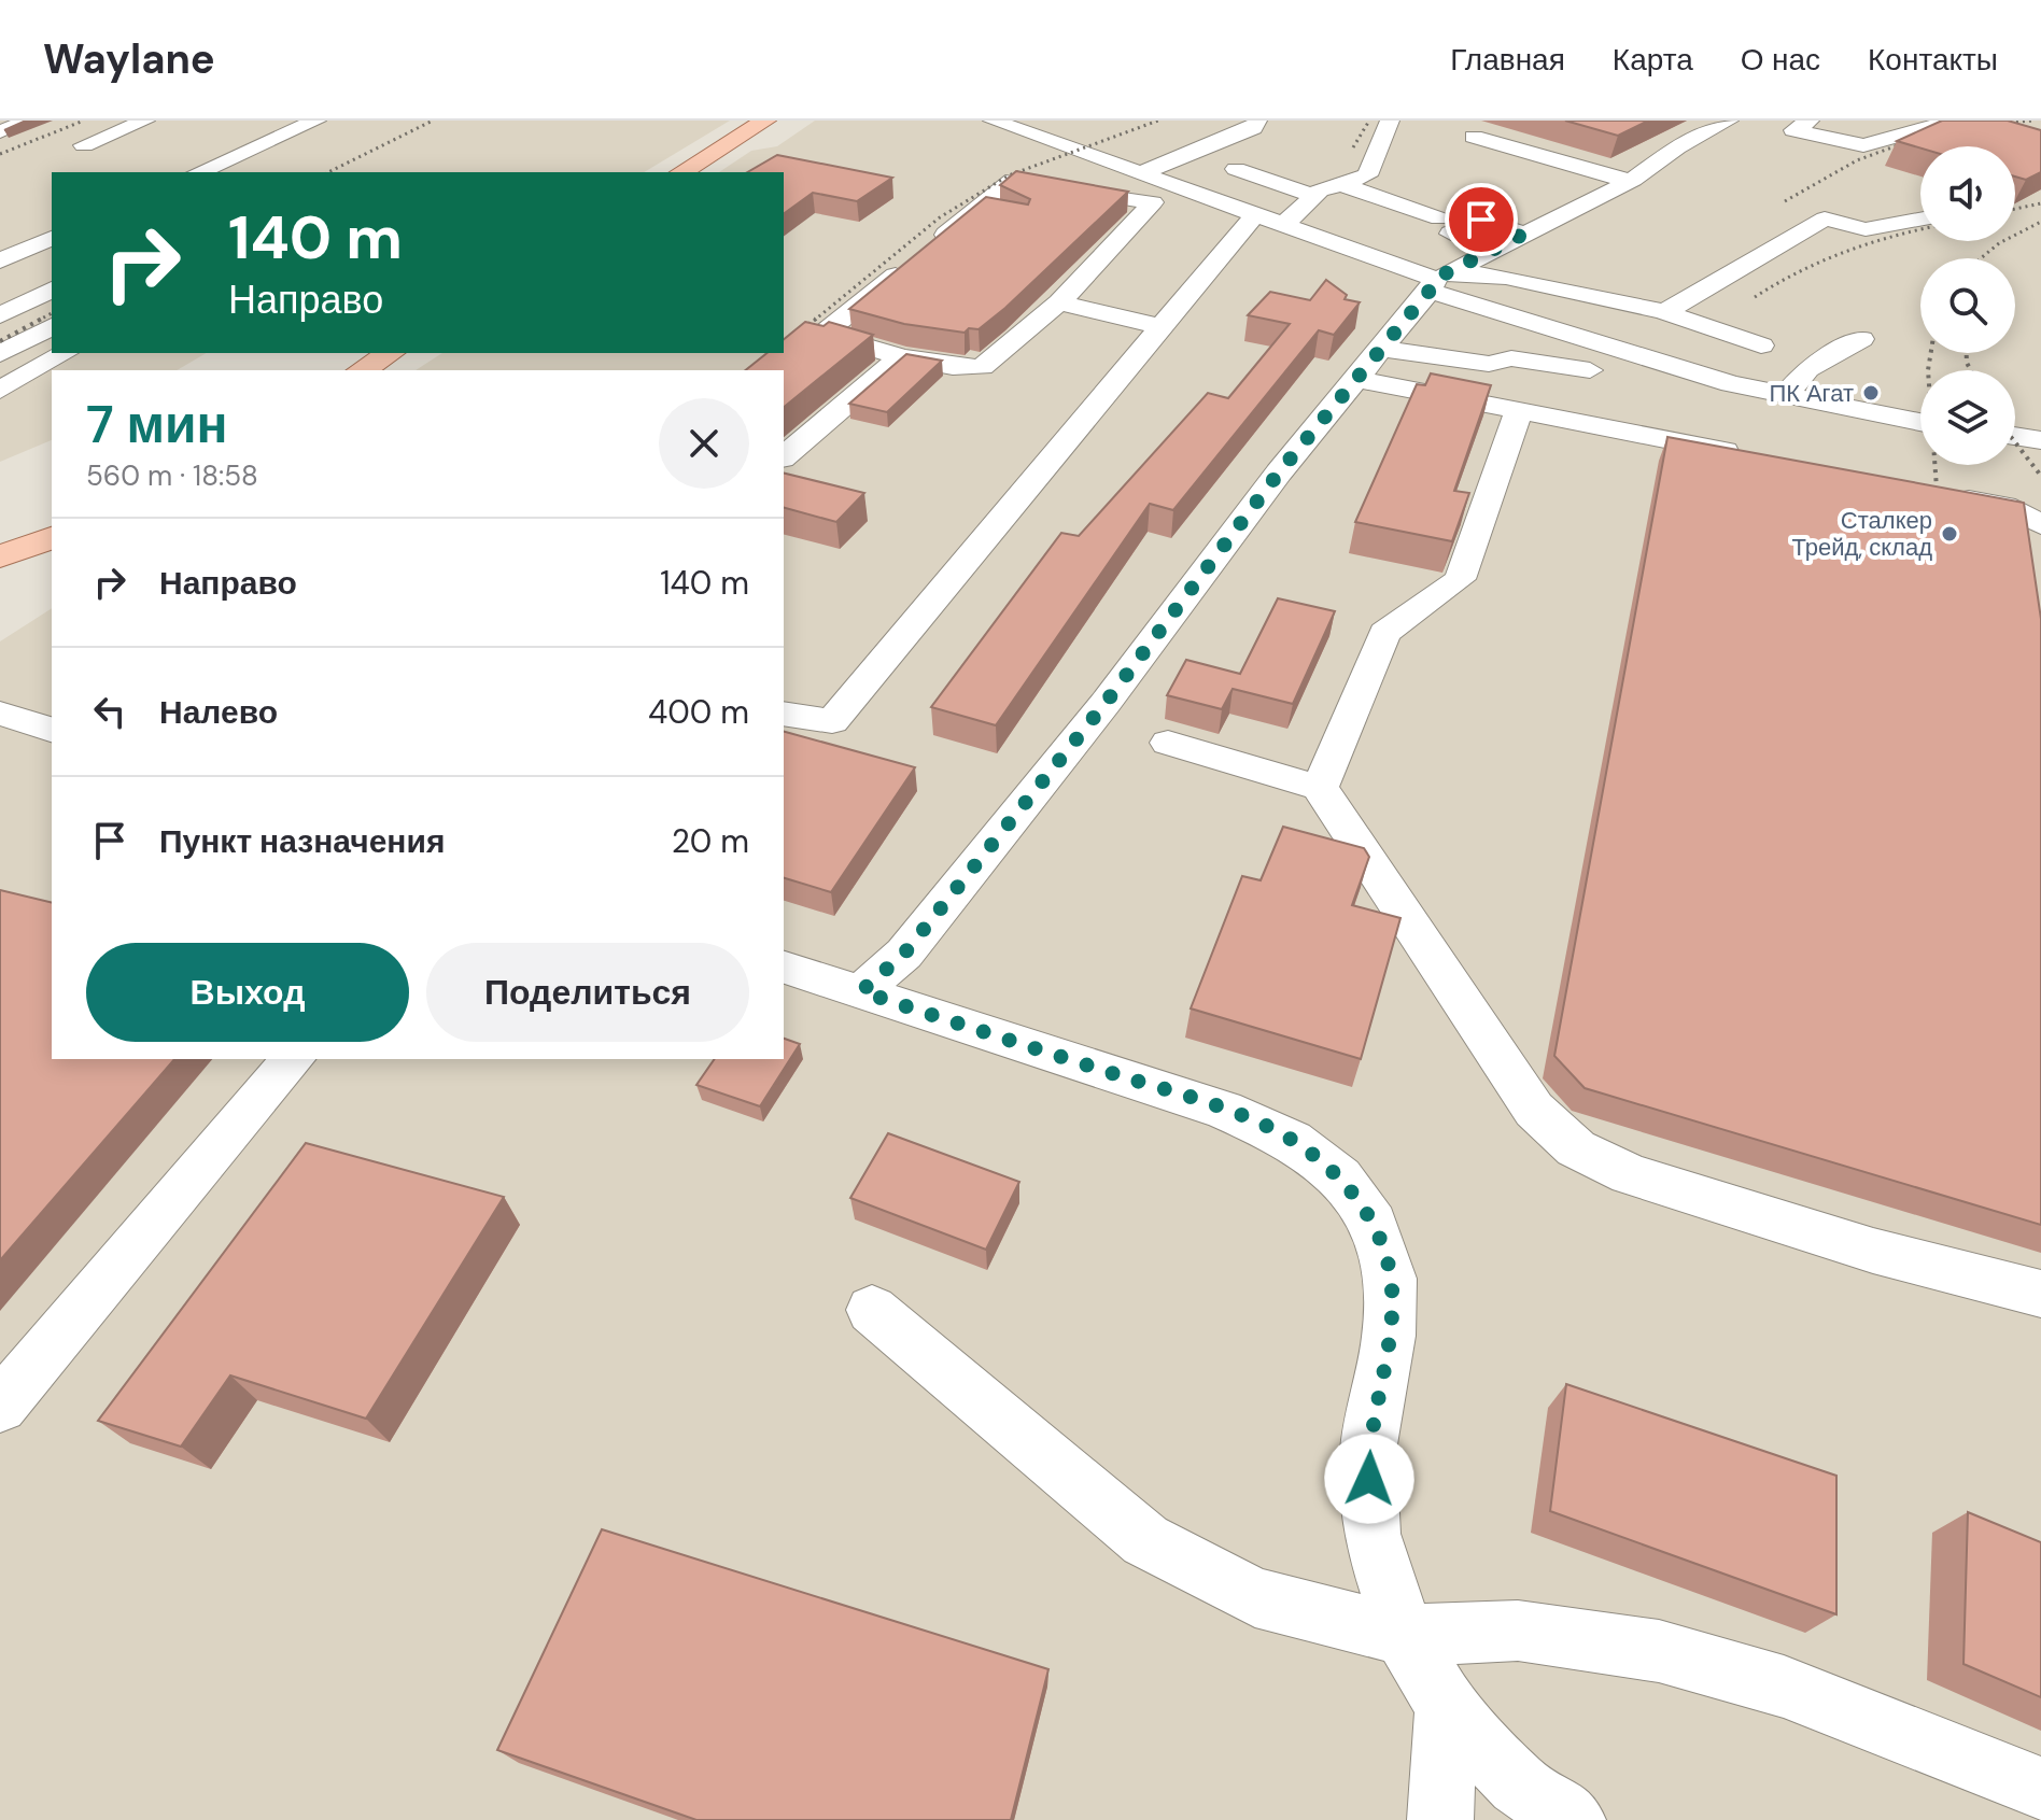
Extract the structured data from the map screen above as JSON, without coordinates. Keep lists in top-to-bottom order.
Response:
{
  "places": ["ПК Агат", "Сталкер Трейд, склад"],
  "page": {
    "header": "Waylane",
    "nav": [
      "Главная",
      "Карта",
      "О нас",
      "Контакты"
    ],
    "turn": ["140 m", "Направо"],
    "heading": ["7 мин", "560 m · 18:58"],
    "list": [
      {
        "name": "Направо",
        "value": "140 m"
      },
      {
        "name": "Налево",
        "value": "400 m"
      },
      {
        "name": "Пункт назначения",
        "value": "20 m"
      }
    ],
    "buttons": ["Выход", "Поделиться"]
  }
}
